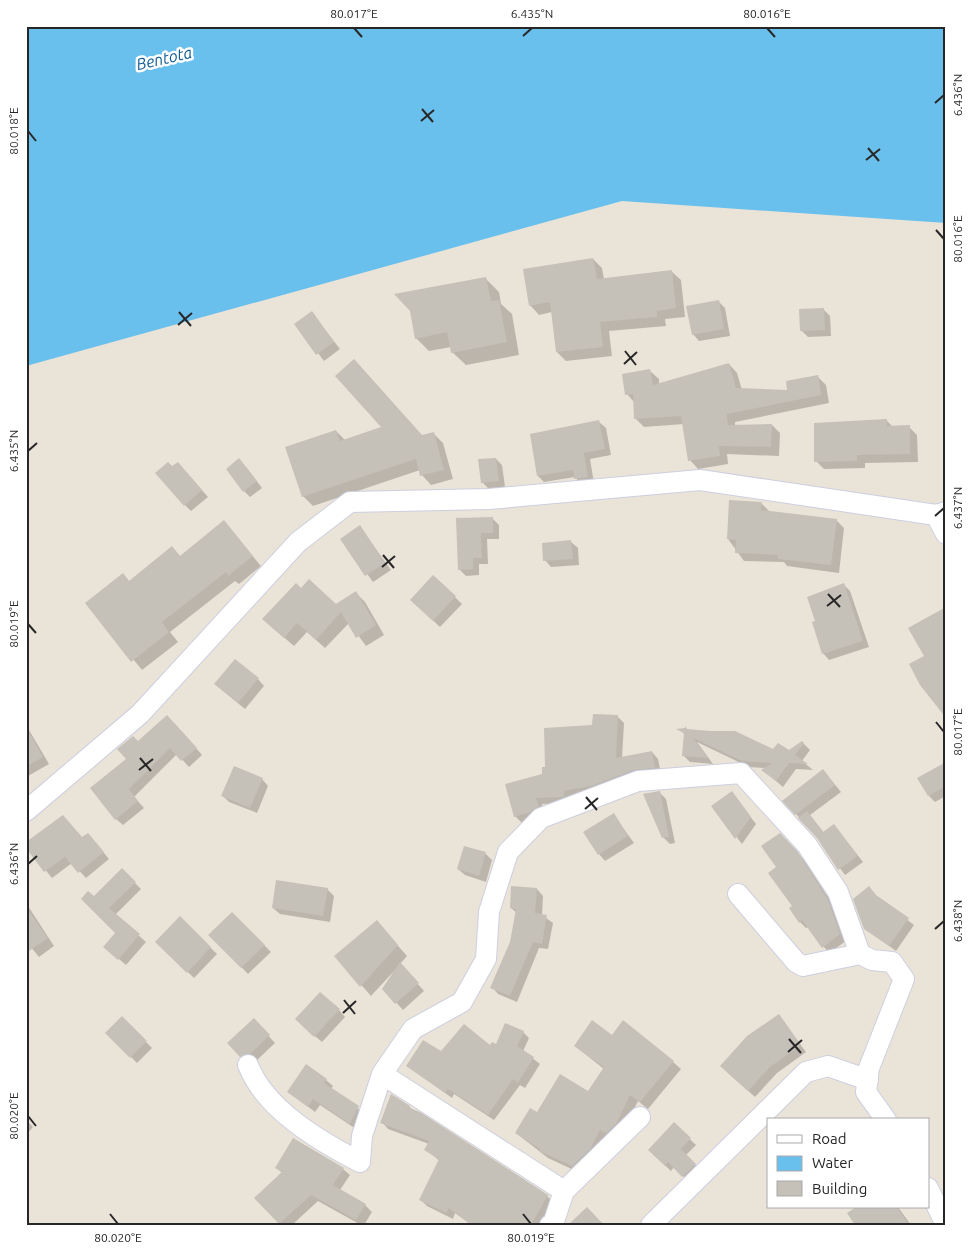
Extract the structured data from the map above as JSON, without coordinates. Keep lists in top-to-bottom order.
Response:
{
  "water": ["Bentota"],
  "legend": ["Road", "Water", "Building"],
  "coordinates": [
    "80.017°E",
    "6.435°N",
    "80.016°E",
    "6.436°N",
    "80.018°E",
    "6.437°N",
    "80.019°E",
    "6.438°N",
    "80.020°E"
  ]
}
